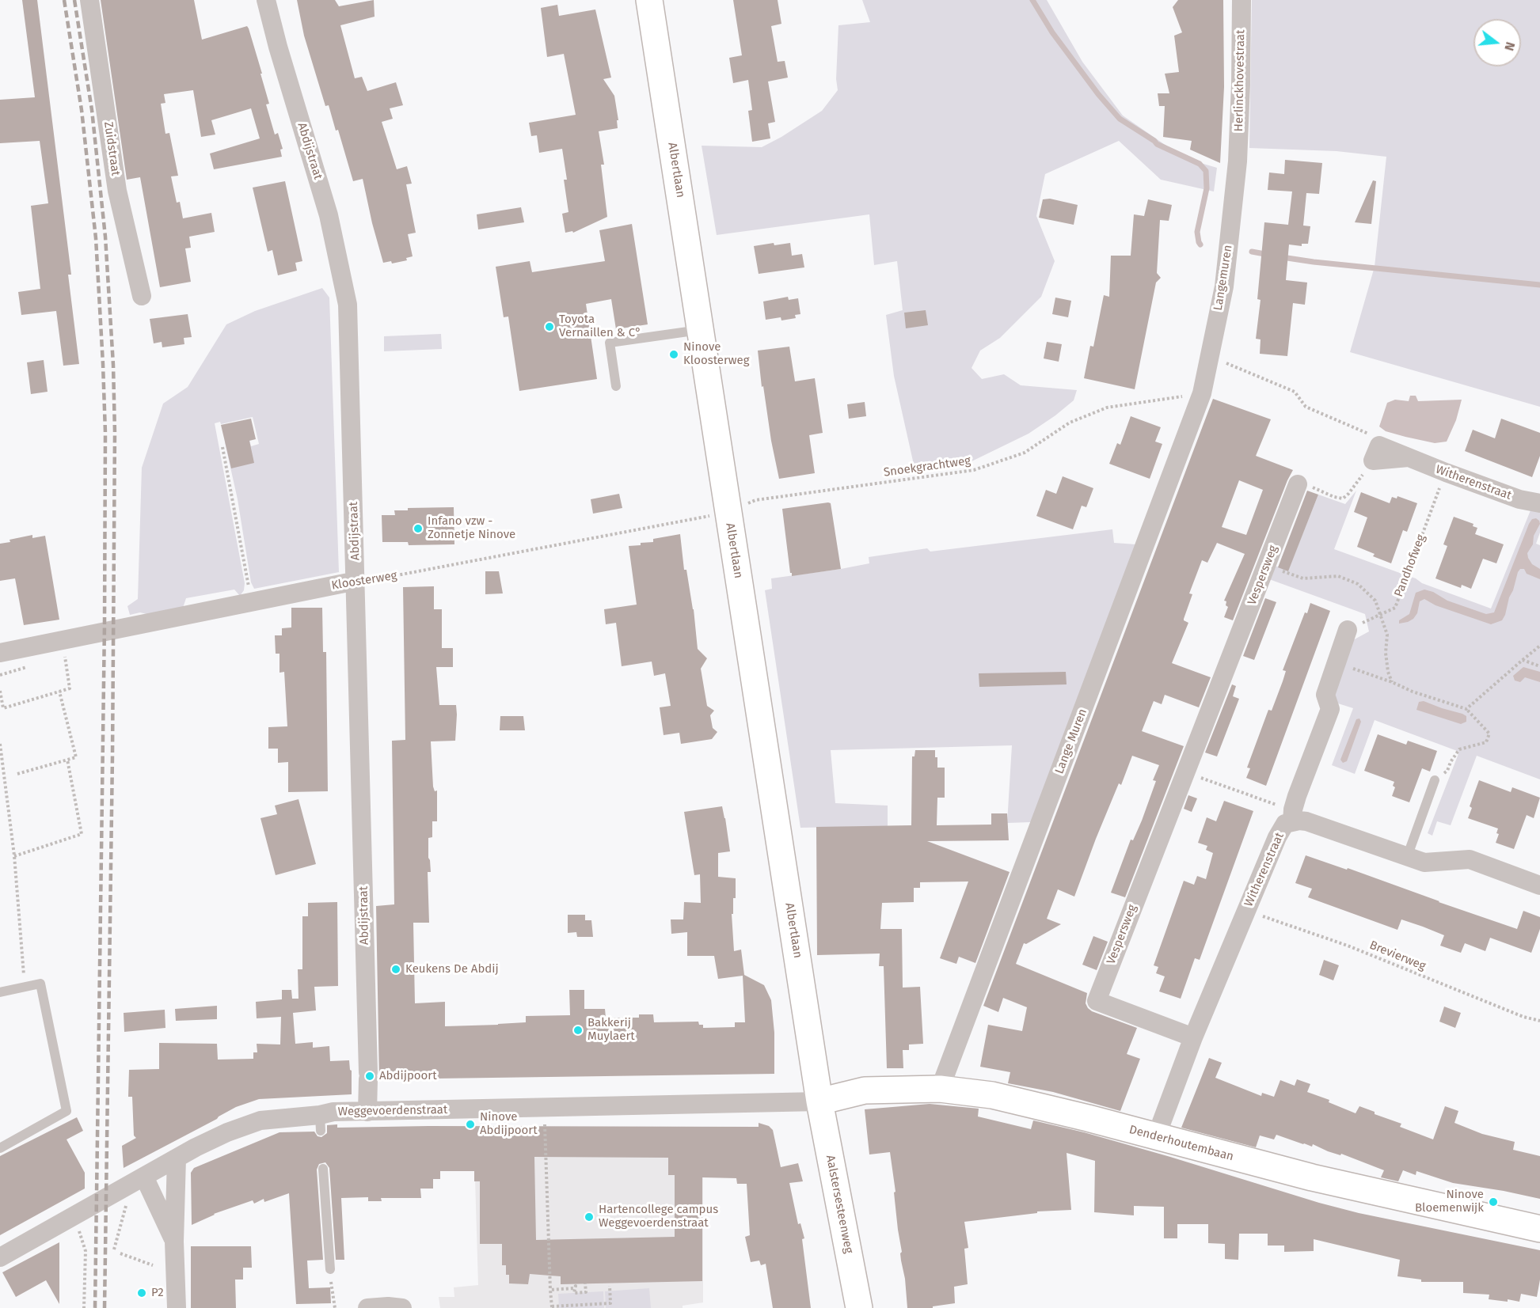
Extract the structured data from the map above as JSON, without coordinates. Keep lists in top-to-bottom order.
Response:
{
  "streets": {
    "main road": ["Albertlaan", "Denderhoutembaan", "Aalstersesteenweg"],
    "street": [
      "Herlinckhovestraat",
      "Zuidstraat",
      "Abdijstraat",
      "Langemuren",
      "Witherenstraat",
      "Vespersweg",
      "Kloosterweg",
      "Lange Muren",
      "Weggevoerdenstraat"
    ],
    "path": ["Snoekgrachtweg", "Pandhofweg", "Brevierweg"]
  },
  "crossings": [
    ["Herlinckhovestraat", "Langemuren"],
    ["Abdijstraat", "Kloosterweg"],
    ["Abdijstraat", "Weggevoerdenstraat"],
    ["Albertlaan", "Snoekgrachtweg"],
    ["Albertlaan", "Kloosterweg"],
    ["Albertlaan", "Weggevoerdenstraat"],
    ["Albertlaan", "Denderhoutembaan"],
    ["Albertlaan", "Aalstersesteenweg"],
    ["Langemuren", "Snoekgrachtweg"],
    ["Langemuren", "Lange Muren"],
    ["Snoekgrachtweg", "Kloosterweg"],
    ["Snoekgrachtweg", "Lange Muren"],
    ["Witherenstraat", "Pandhofweg"],
    ["Witherenstraat", "Vespersweg"],
    ["Witherenstraat", "Brevierweg"],
    ["Witherenstraat", "Denderhoutembaan"],
    ["Lange Muren", "Denderhoutembaan"],
    ["Weggevoerdenstraat", "Denderhoutembaan"],
    ["Weggevoerdenstraat", "Aalstersesteenweg"],
    ["Denderhoutembaan", "Aalstersesteenweg"]
  ],
  "places": [
    "Toyota Vernaillen & C°",
    "Ninove Kloosterweg",
    "Infano vzw - Zonnetje Ninove",
    "Keukens De Abdij",
    "Bakkerij Muylaert",
    "Abdijpoort",
    "Ninove Abdijpoort",
    "Ninove Bloemenwijk",
    "Hartencollege campus Weggevoerdenstraat",
    "P2"
  ],
  "north": "right"
}
